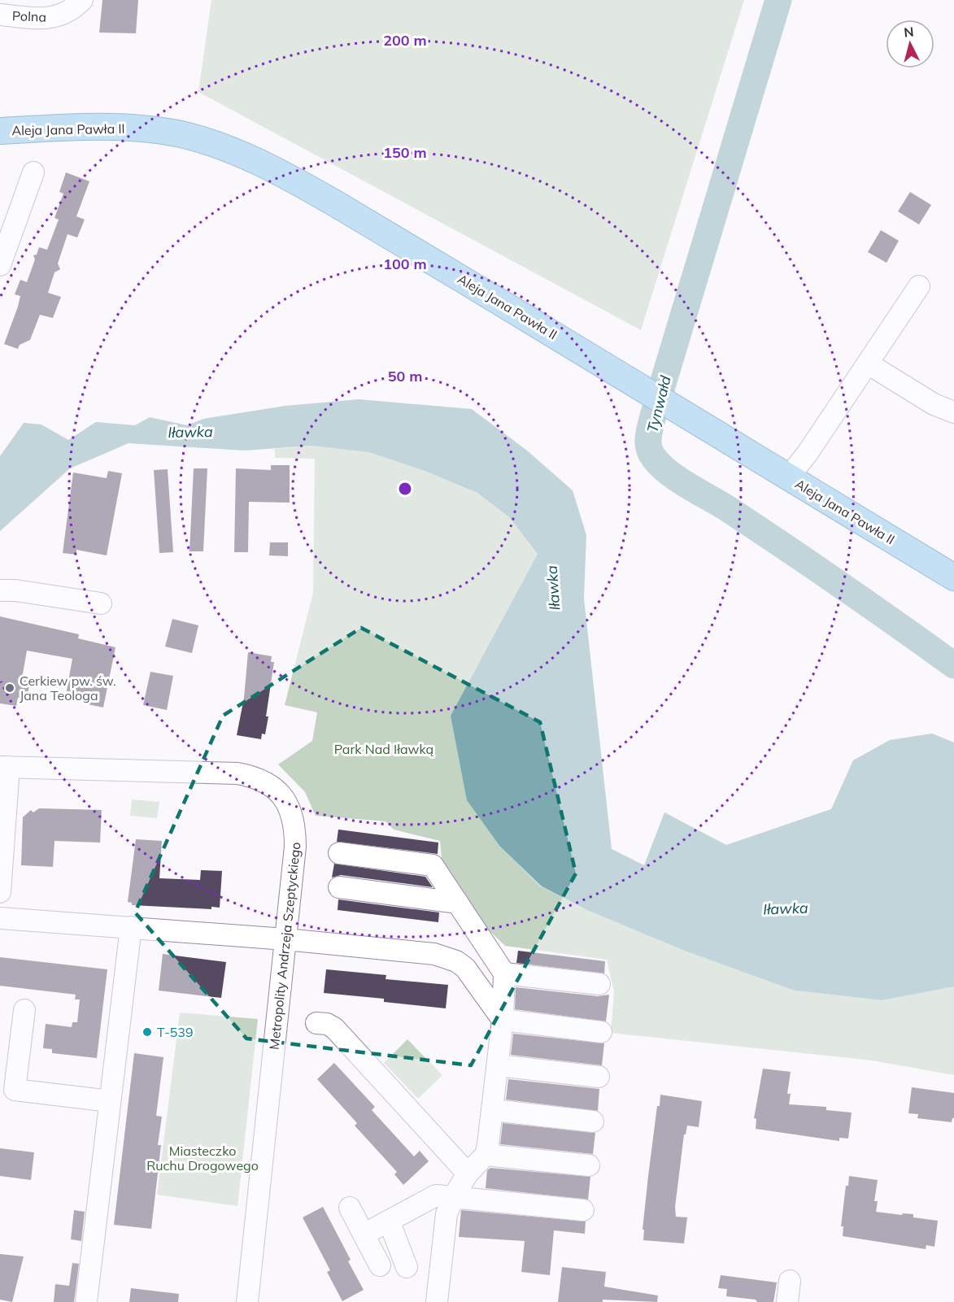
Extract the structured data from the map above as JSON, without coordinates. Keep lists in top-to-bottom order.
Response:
{
  "streets": {
    "main road": ["Aleja Jana Pawła II"],
    "street": ["Polna", "Metropolity Andrzeja Szeptyckiego"]
  },
  "water": ["Tynwałd", "Iławka"],
  "parks": ["Park Nad Iławką", "Miasteczko Ruchu Drogowego"],
  "places": ["Cerkiew pw. św. Jana Teologa", "T-539"],
  "north": "top",
  "rings": [
    "200 m",
    "150 m",
    "100 m",
    "50 m"
  ]
}
